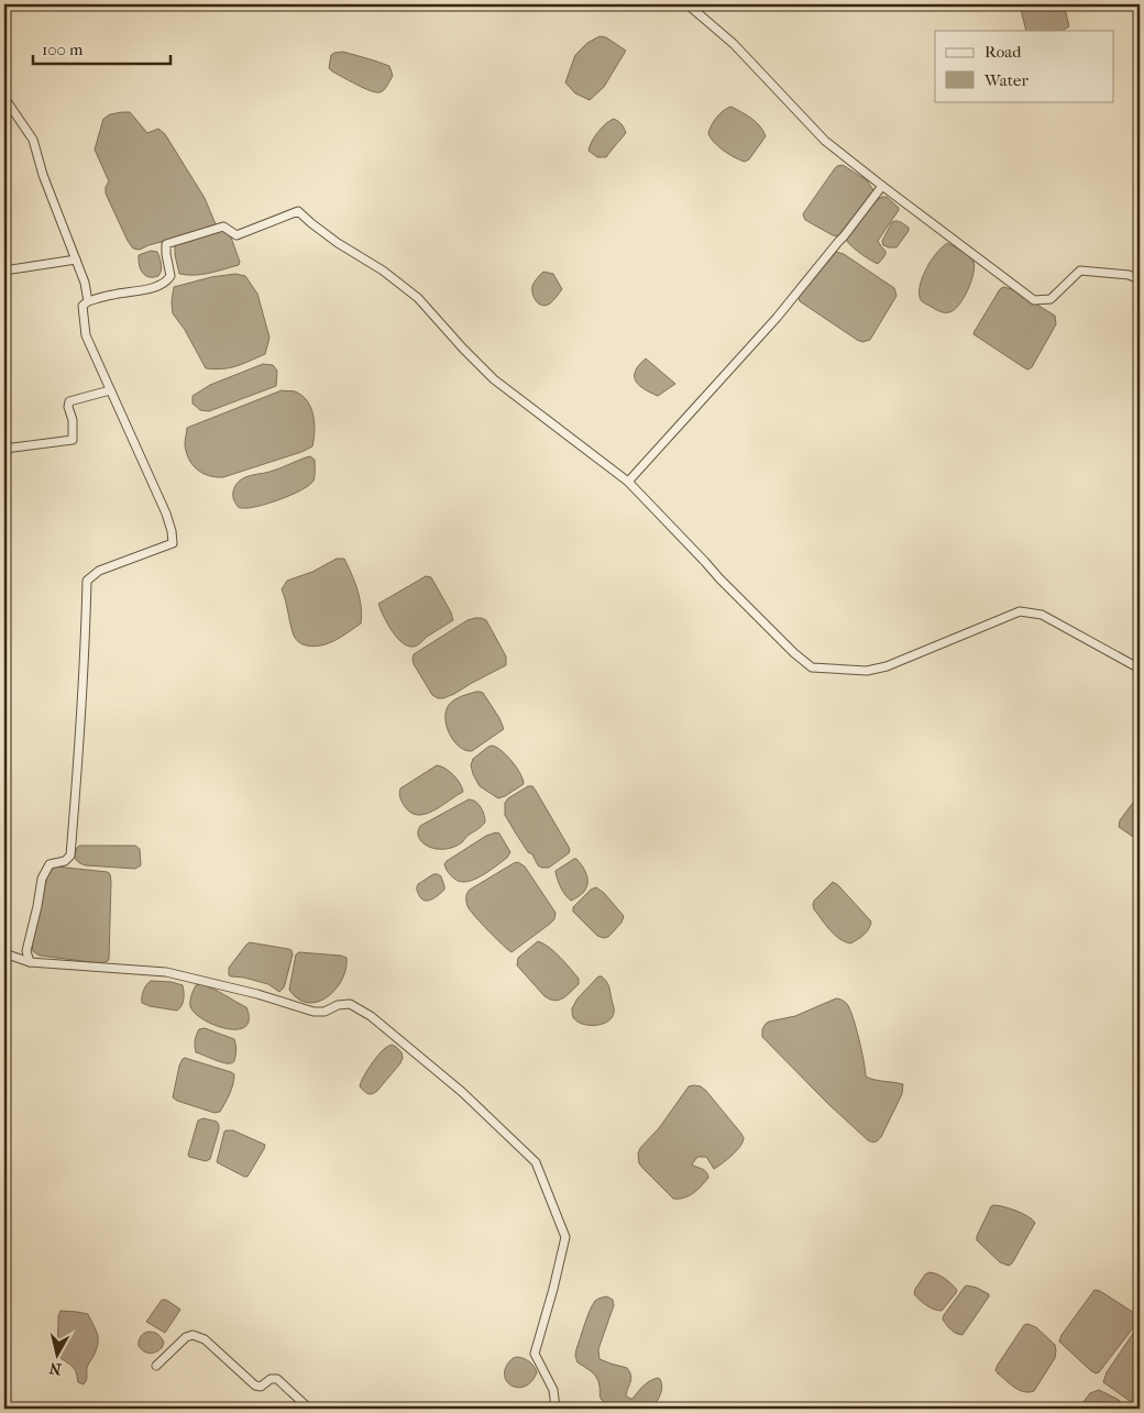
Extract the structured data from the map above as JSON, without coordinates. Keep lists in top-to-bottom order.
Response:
{
  "legend": ["Road", "Water"],
  "scale_bar": "100 m",
  "north": "bottom"
}
